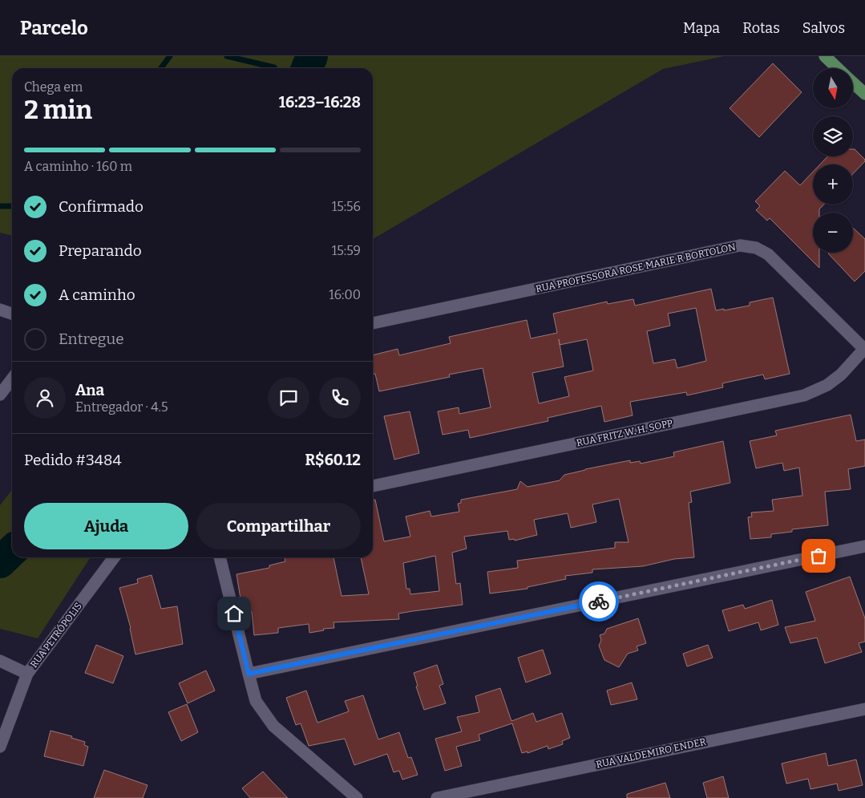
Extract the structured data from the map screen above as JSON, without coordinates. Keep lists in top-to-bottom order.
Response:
{
  "streets": {
    "street": [
      "RUA PROFESSORA ROSE MARIE R BORTOLON",
      "RUA FRITZ W. H. SOPP",
      "RUA PETRÓPOLIS",
      "RUA VALDEMIRO ENDER"
    ]
  },
  "crossings": [
    ["RUA PROFESSORA ROSE MARIE R BORTOLON", "RUA FRITZ W. H. SOPP"]
  ],
  "north": "bottom",
  "page": {
    "header": "Parcelo",
    "nav": ["Mapa", "Rotas", "Salvos"],
    "map_buttons": ["+", "−"],
    "heading": ["2 min", "Chega em", "16:23–16:28"],
    "panel": [
      "Ana",
      "Entregador · 4.5",
      "Pedido #3484",
      "R$60.12"
    ],
    "bar": "A caminho · 160 m",
    "list": [
      ["Confirmado", "15:56"],
      ["Preparando", "15:59"],
      ["A caminho", "16:00"],
      "Entregue"
    ],
    "buttons": ["Ajuda", "Compartilhar"]
  }
}
